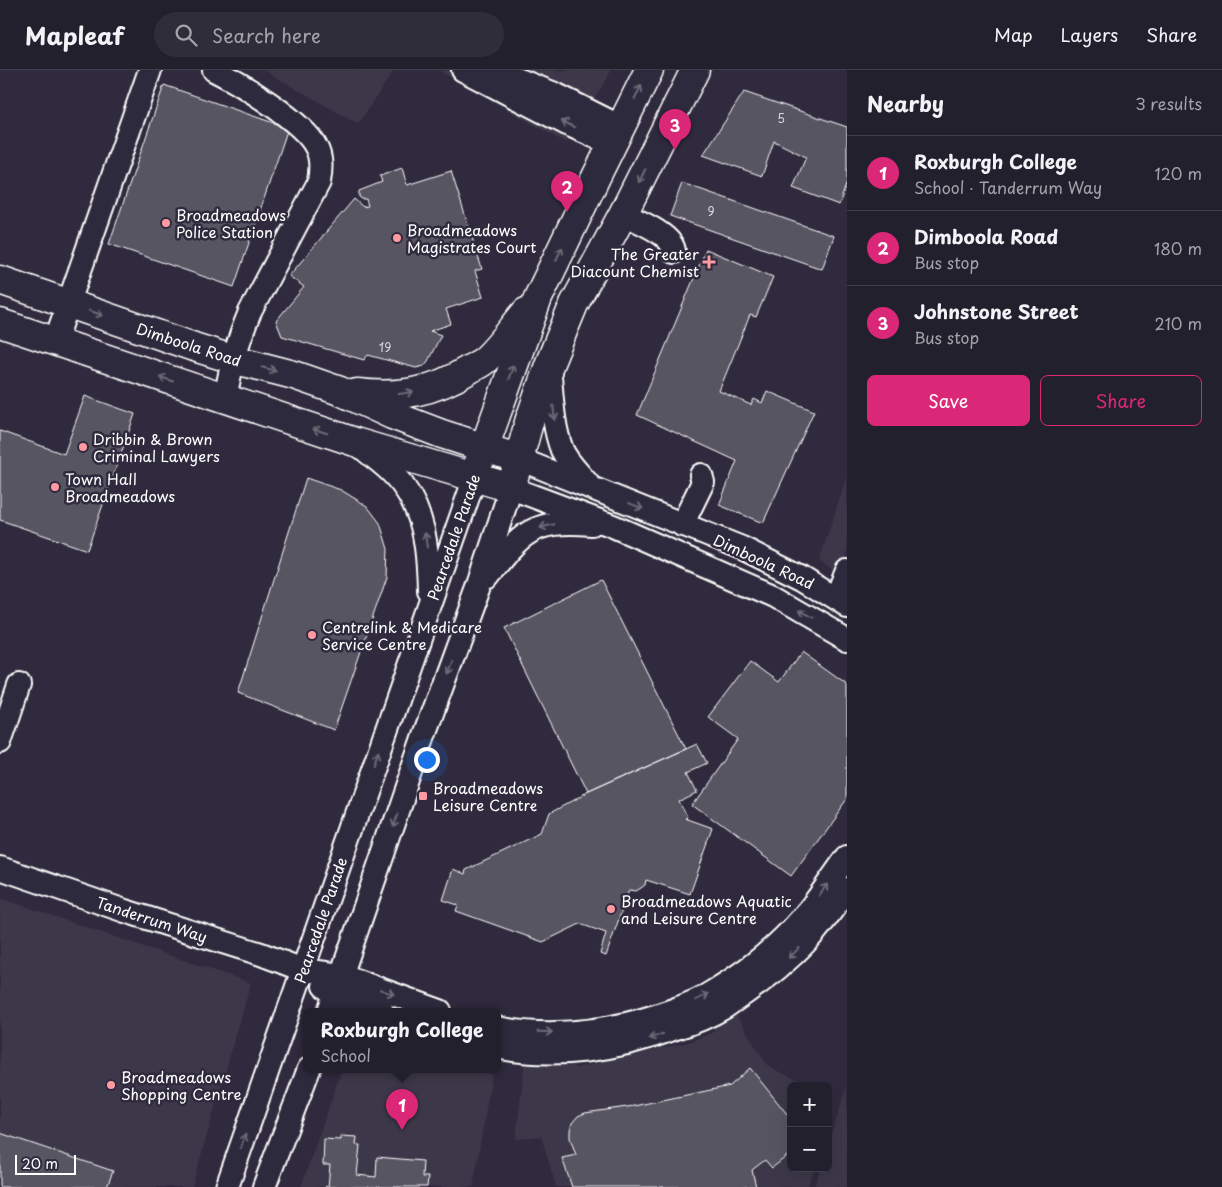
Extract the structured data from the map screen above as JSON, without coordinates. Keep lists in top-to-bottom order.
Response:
{
  "streets": {
    "main road": ["Dimboola Road", "Pearcedale Parade"],
    "street": ["Tanderrum Way"]
  },
  "crossings": [
    ["Dimboola Road", "Pearcedale Parade"],
    ["Pearcedale Parade", "Tanderrum Way"]
  ],
  "places": {
    "other": [
      "Broadmeadows Police Station",
      "Broadmeadows Magistrates Court",
      "Dribbin & Brown Criminal Lawyers",
      "Town Hall Broadmeadows",
      "Centrelink & Medicare Service Centre",
      "Broadmeadows Aquatic and Leisure Centre",
      "Broadmeadows Shopping Centre"
    ],
    "health": ["The Greater Diacount Chemist"],
    "transit": ["Broadmeadows Leisure Centre"]
  },
  "house_numbers": ["5", "9", "19"],
  "scale_bar": "20 m",
  "page": {
    "header": "Mapleaf",
    "search": "Search here",
    "nav": ["Map", "Layers", "Share"],
    "heading": ["Nearby", "3 results"],
    "pins": ["3", "2", "1"],
    "list": [
      {
        "mark": "1",
        "name": "Roxburgh College",
        "note": "School · Tanderrum Way",
        "value": "120 m"
      },
      {
        "mark": "2",
        "name": "Dimboola Road",
        "note": "Bus stop",
        "value": "180 m"
      },
      {
        "mark": "3",
        "name": "Johnstone Street",
        "note": "Bus stop",
        "value": "210 m"
      }
    ],
    "buttons": ["Save", "Share"],
    "popup": ["Roxburgh College", "School"],
    "map_buttons": ["+", "−"],
    "scale": "20 m"
  }
}
